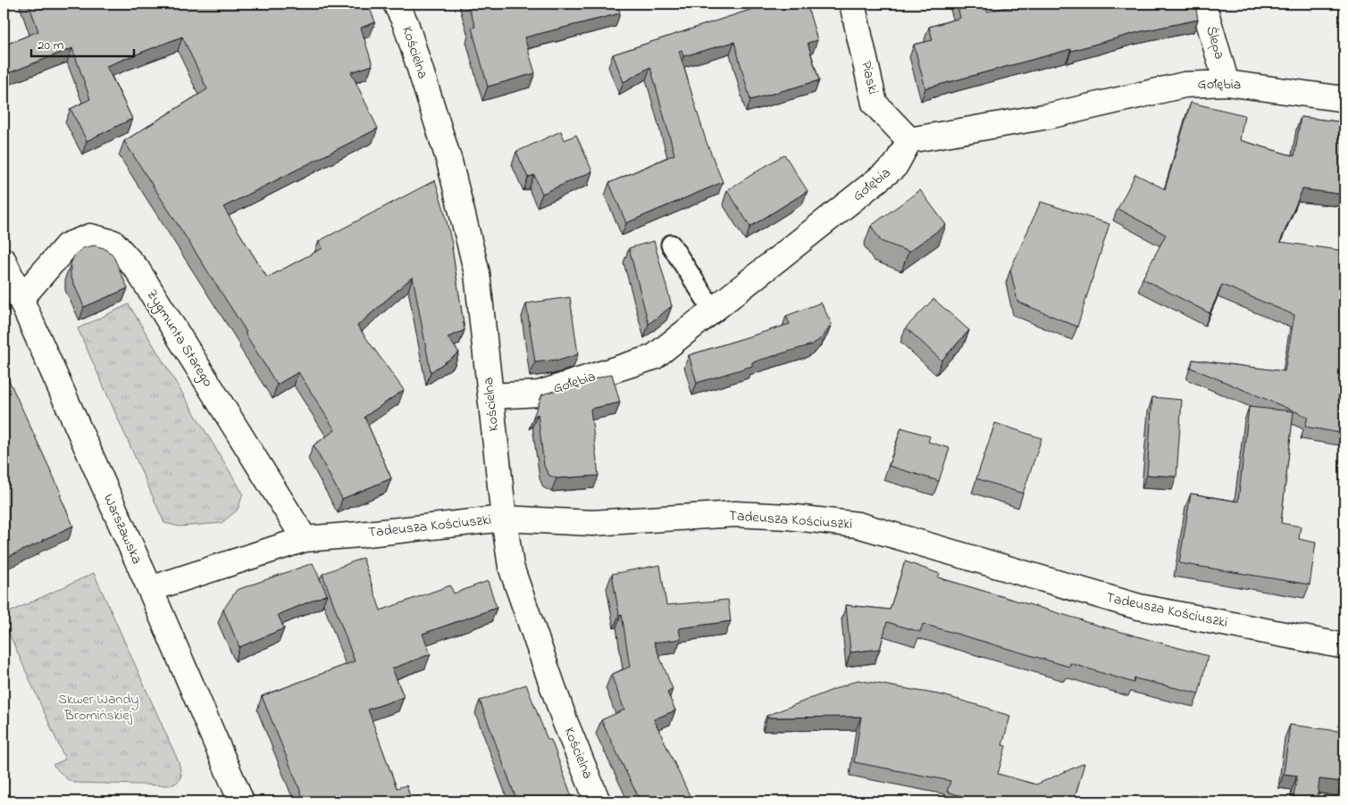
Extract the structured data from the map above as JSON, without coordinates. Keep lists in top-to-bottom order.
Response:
{
  "streets": {
    "street": [
      "Ślepa",
      "Kościelna",
      "Piaski",
      "Gołębia",
      "Zygmunta Starego",
      "Tadeusza Kościuszki",
      "Warszawska"
    ]
  },
  "crossings": [
    ["Ślepa", "Gołębia"],
    ["Kościelna", "Gołębia"],
    ["Kościelna", "Tadeusza Kościuszki"],
    ["Piaski", "Gołębia"],
    ["Zygmunta Starego", "Tadeusza Kościuszki"],
    ["Zygmunta Starego", "Warszawska"],
    ["Tadeusza Kościuszki", "Warszawska"]
  ],
  "parks": ["Skwer Wandy Bromińskiej"],
  "scale_bar": "20 m"
}
